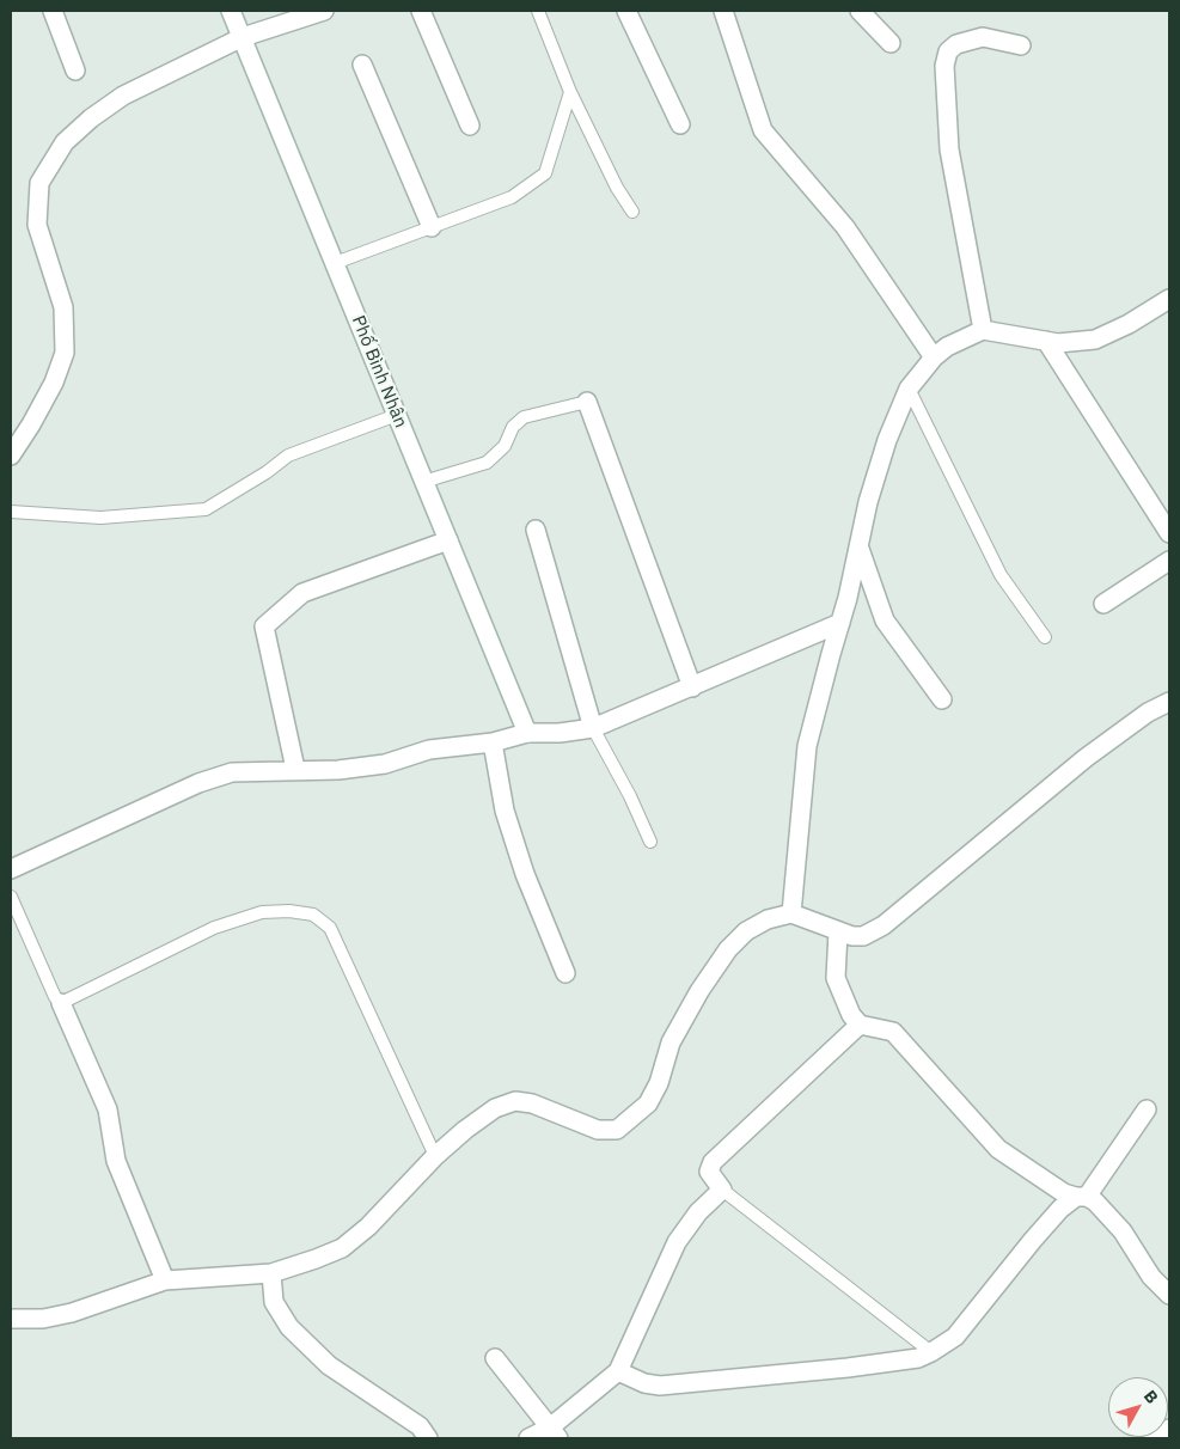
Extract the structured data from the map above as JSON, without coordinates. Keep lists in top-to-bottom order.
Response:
{
  "streets": {
    "street": ["Phố Bình Nhân"]
  },
  "north": "top right"
}
